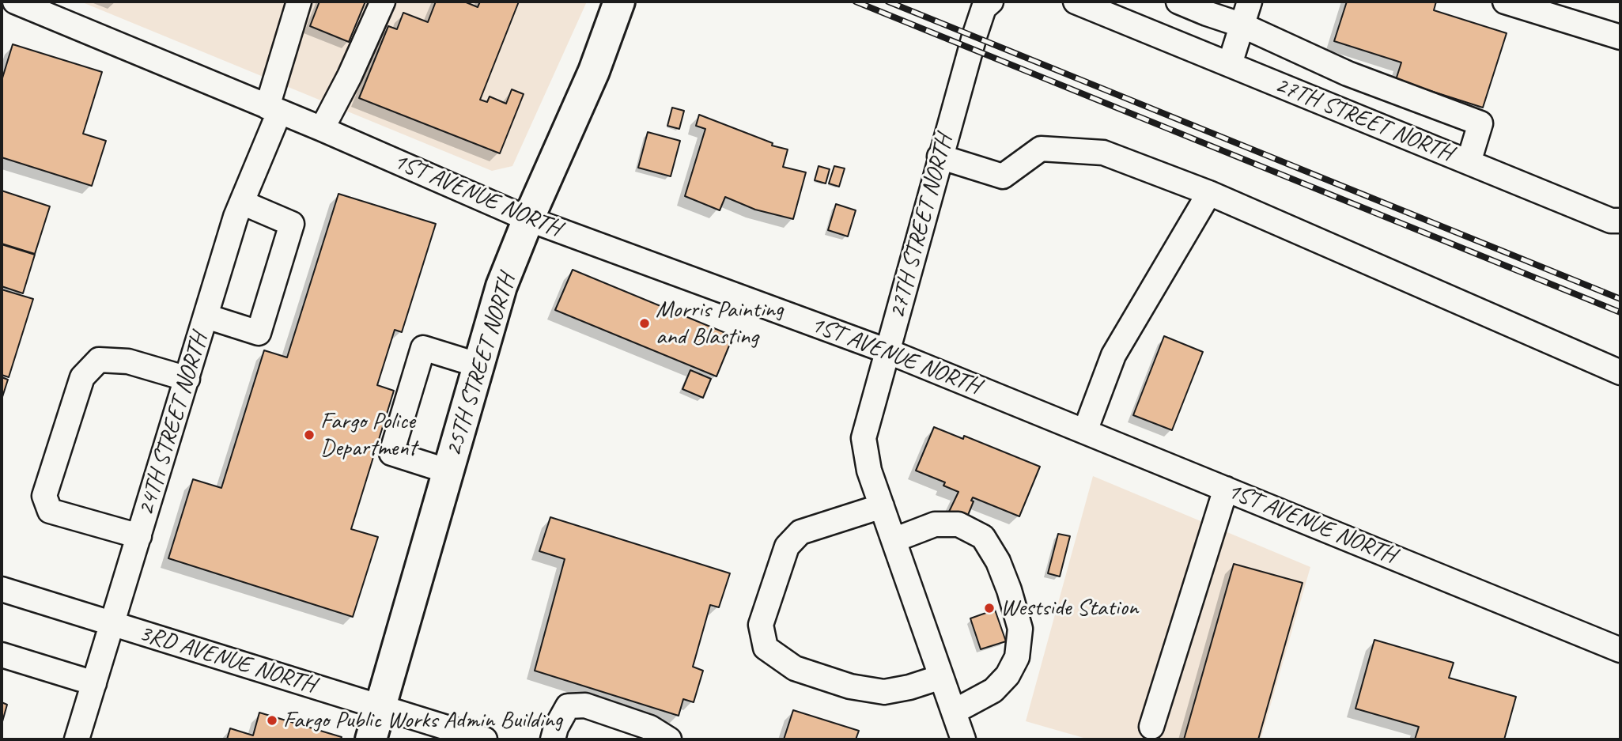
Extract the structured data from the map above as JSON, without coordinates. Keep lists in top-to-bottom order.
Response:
{
  "streets": {
    "main road": ["25TH STREET NORTH"],
    "street": [
      "27TH STREET NORTH",
      "1ST AVENUE NORTH",
      "24TH STREET NORTH",
      "3RD AVENUE NORTH"
    ]
  },
  "crossings": [
    ["27TH STREET NORTH", "1ST AVENUE NORTH"],
    ["1ST AVENUE NORTH", "25TH STREET NORTH"],
    ["1ST AVENUE NORTH", "24TH STREET NORTH"],
    ["25TH STREET NORTH", "3RD AVENUE NORTH"],
    ["24TH STREET NORTH", "3RD AVENUE NORTH"]
  ],
  "places": [
    "Morris Painting and Blasting",
    "Fargo Police Department",
    "Westside Station",
    "Fargo Public Works Admin Building"
  ]
}
